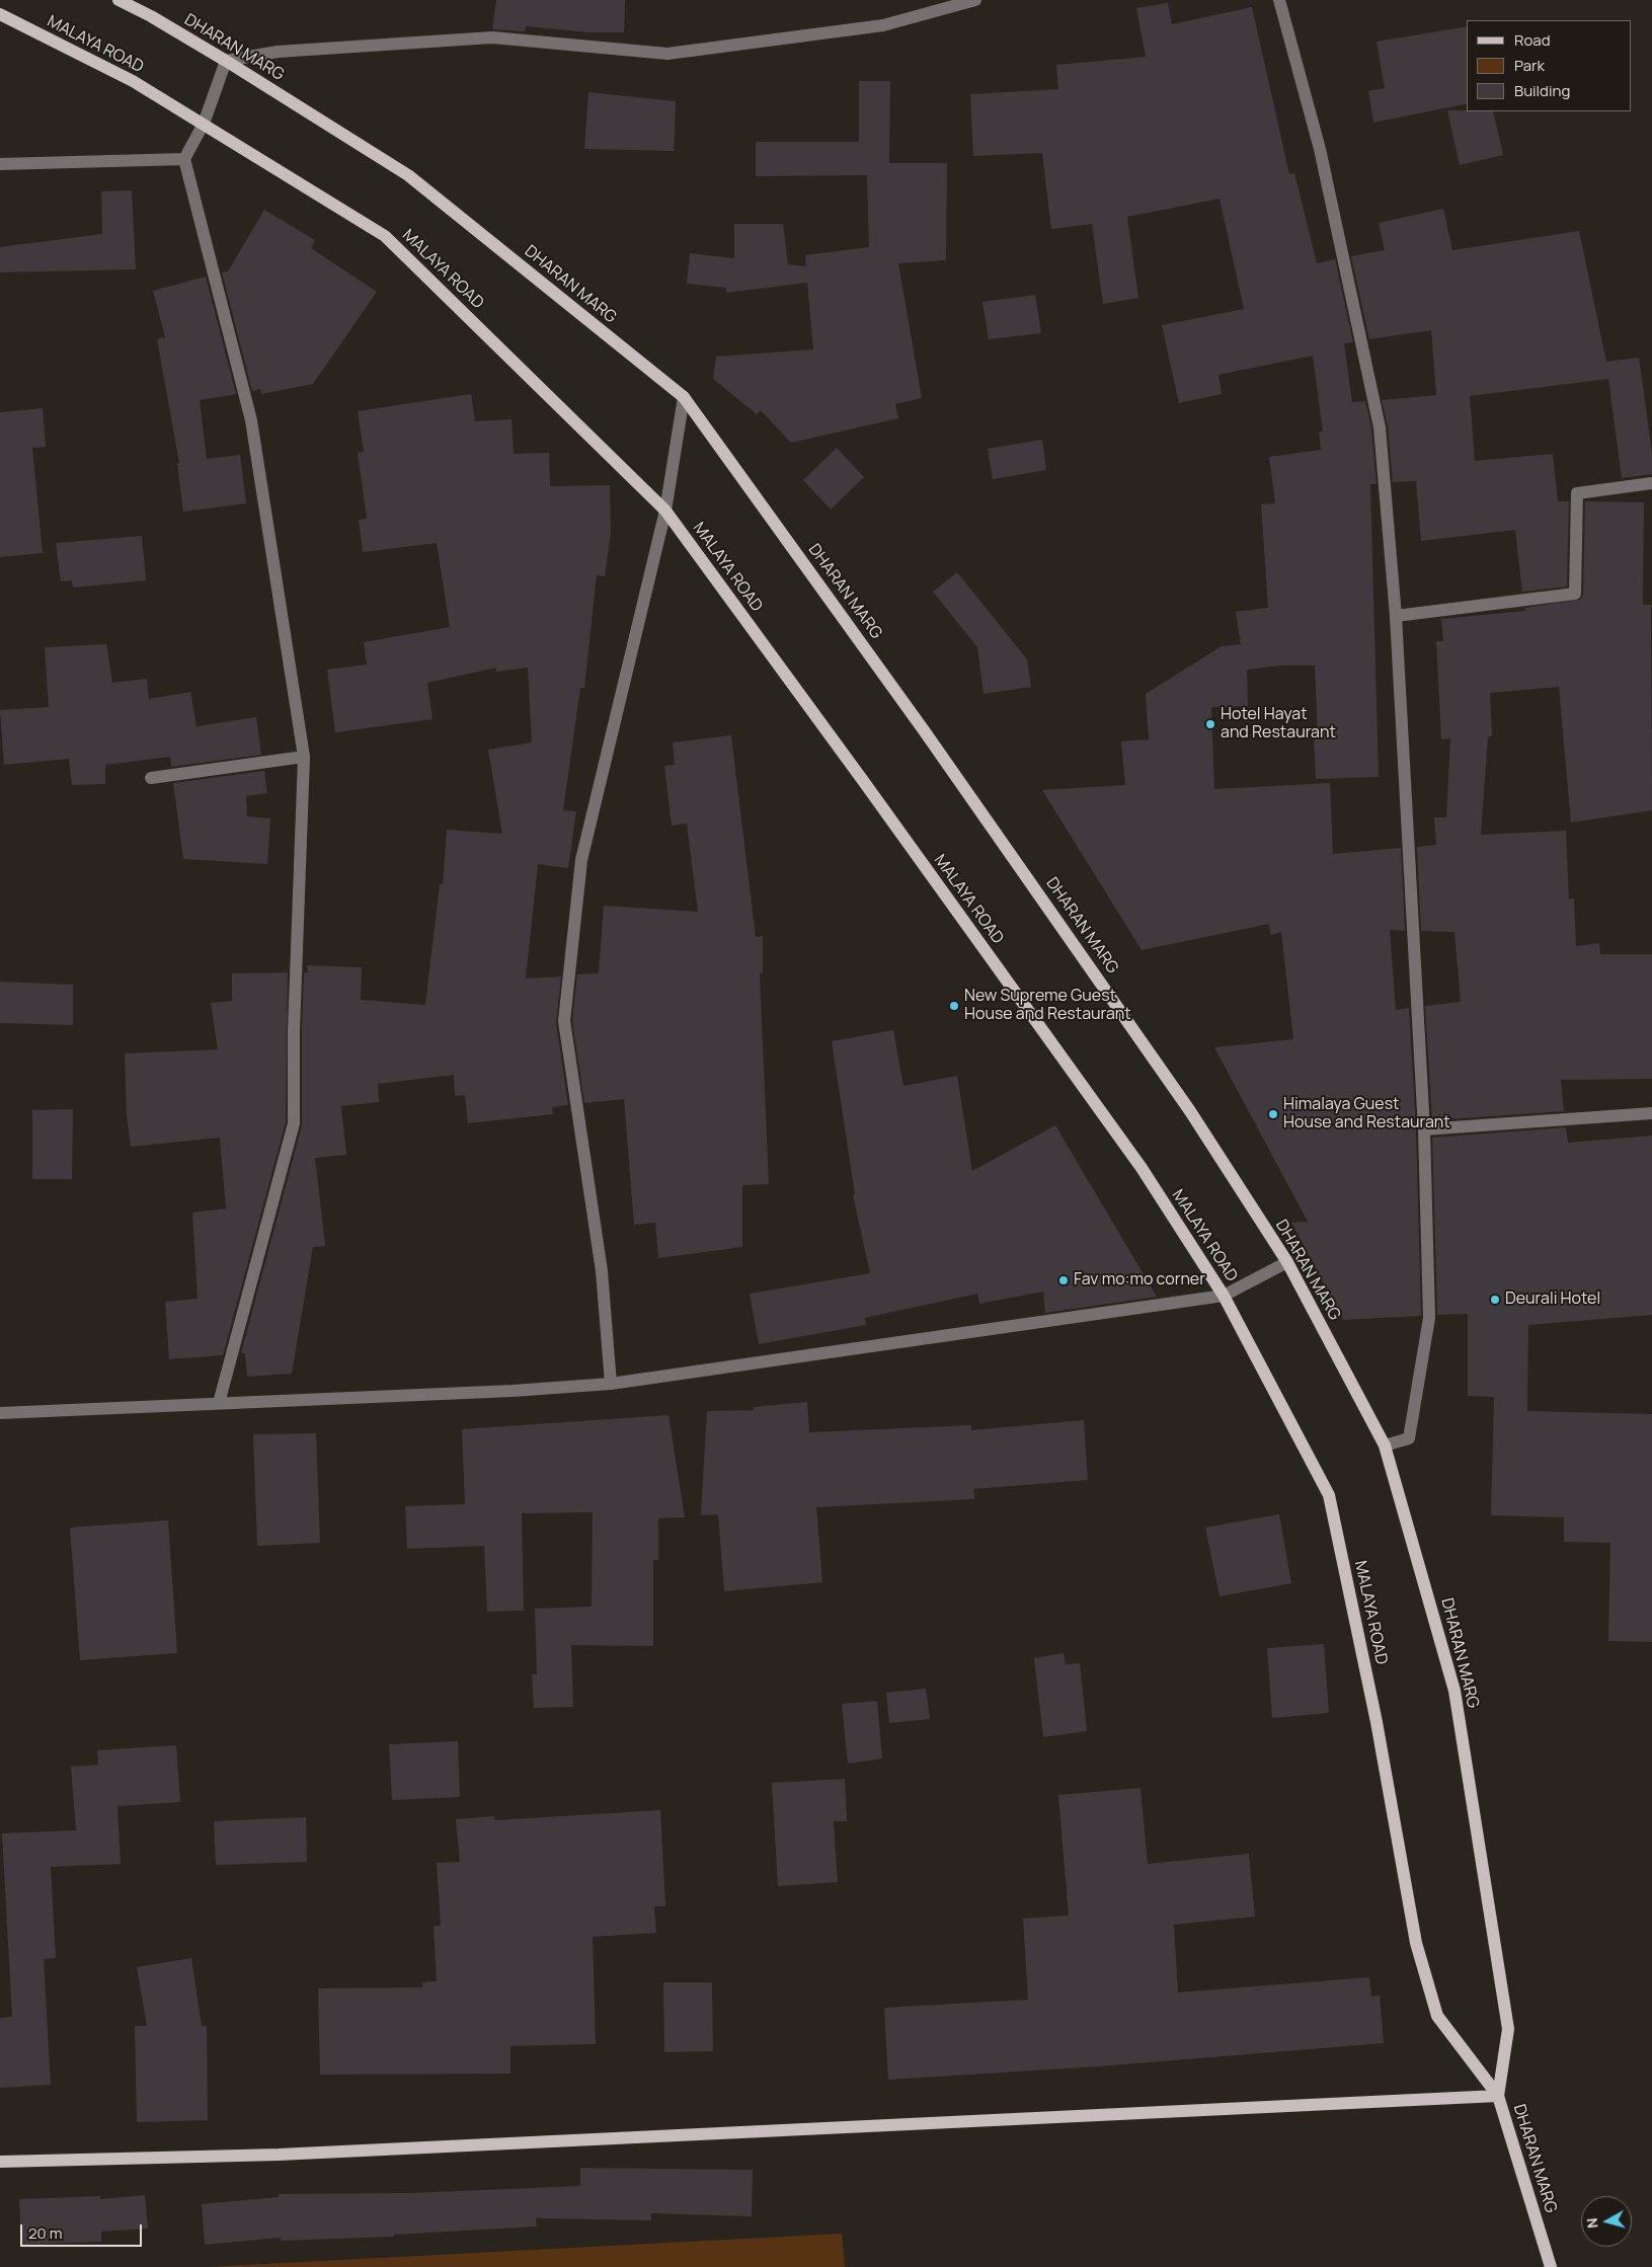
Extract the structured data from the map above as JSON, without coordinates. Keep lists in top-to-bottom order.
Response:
{
  "streets": {
    "main road": ["MALAYA ROAD", "DHARAN MARG"]
  },
  "crossings": [
    ["MALAYA ROAD", "DHARAN MARG"]
  ],
  "places": [
    "Hotel Hayat and Restaurant",
    "New Supreme Guest House and Restaurant",
    "Himalaya Guest House and Restaurant",
    "Fav mo:mo corner",
    "Deurali Hotel"
  ],
  "legend": ["Road", "Park", "Building"],
  "scale_bar": "20 m",
  "north": "left"
}
